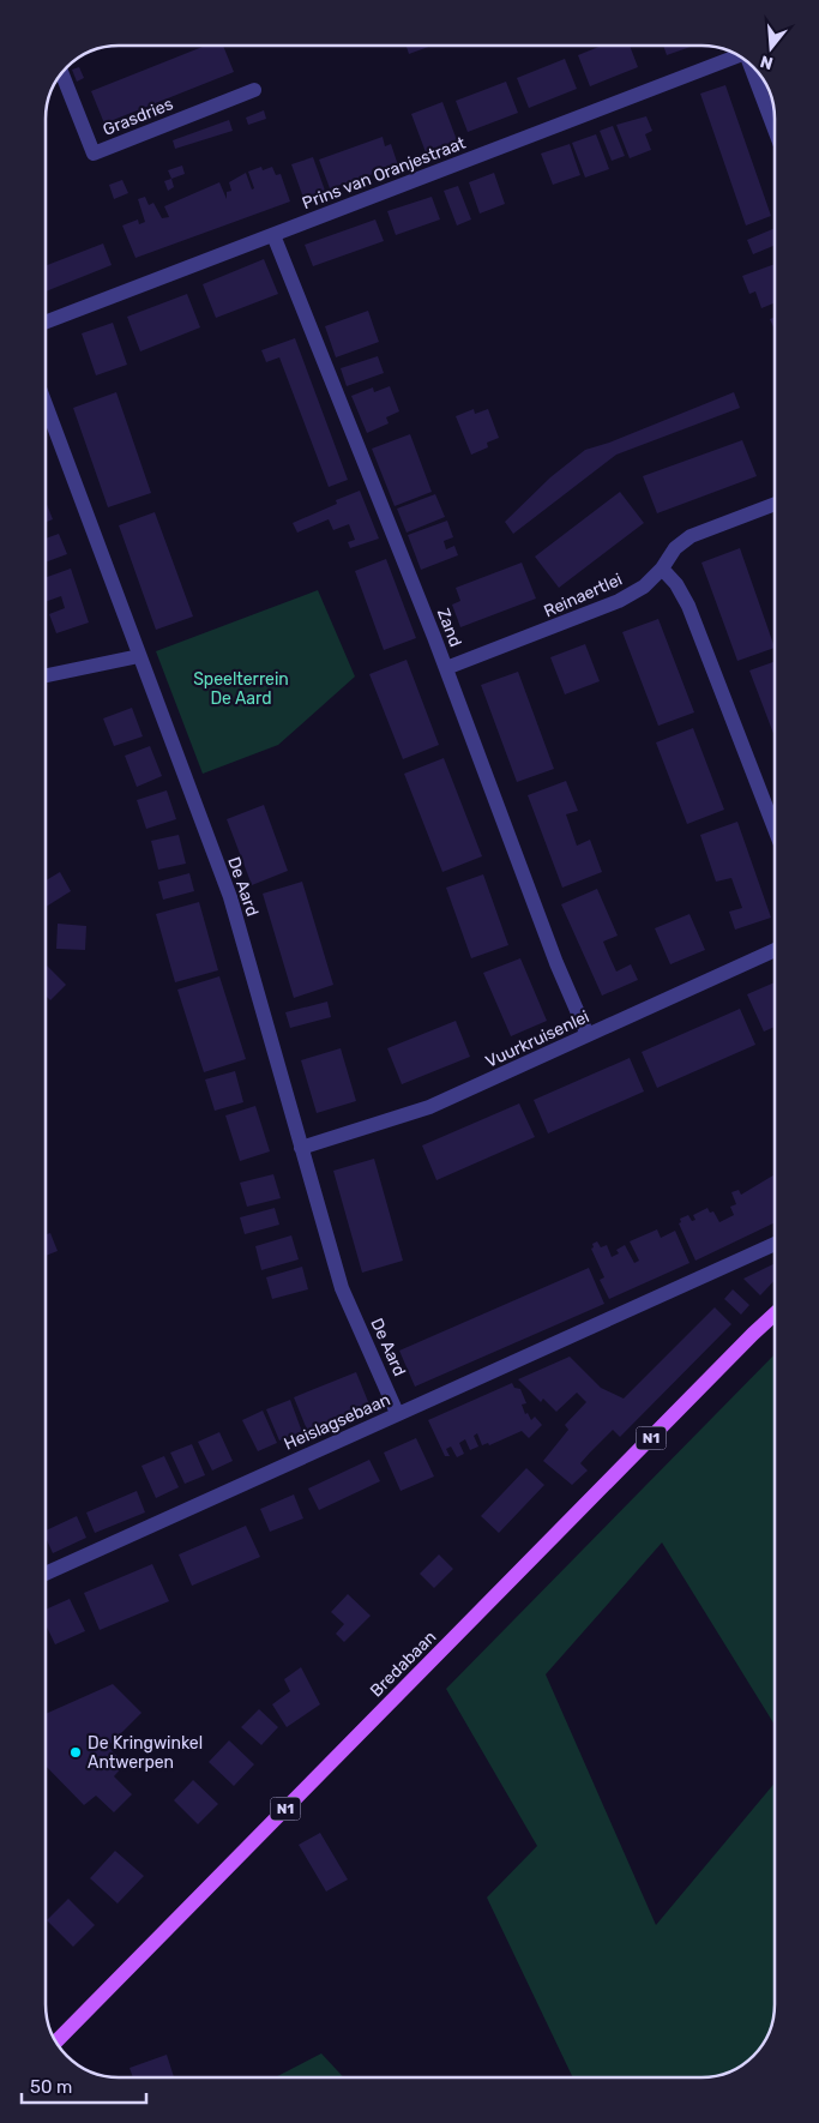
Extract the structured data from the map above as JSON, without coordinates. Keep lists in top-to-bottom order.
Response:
{
  "streets": {
    "main road": ["N1", "Bredabaan"],
    "street": [
      "Grasdries",
      "Prins van Oranjestraat",
      "Reinaertlei",
      "Zand",
      "De Aard",
      "Vuurkruisenlei",
      "Heislagsebaan"
    ]
  },
  "crossings": [
    ["Prins van Oranjestraat", "Zand"],
    ["Reinaertlei", "Zand"],
    ["Zand", "Vuurkruisenlei"],
    ["De Aard", "Vuurkruisenlei"],
    ["De Aard", "Heislagsebaan"]
  ],
  "parks": ["Speelterrein De Aard"],
  "places": ["De Kringwinkel Antwerpen"],
  "scale_bar": "50 m",
  "north": "bottom"
}
